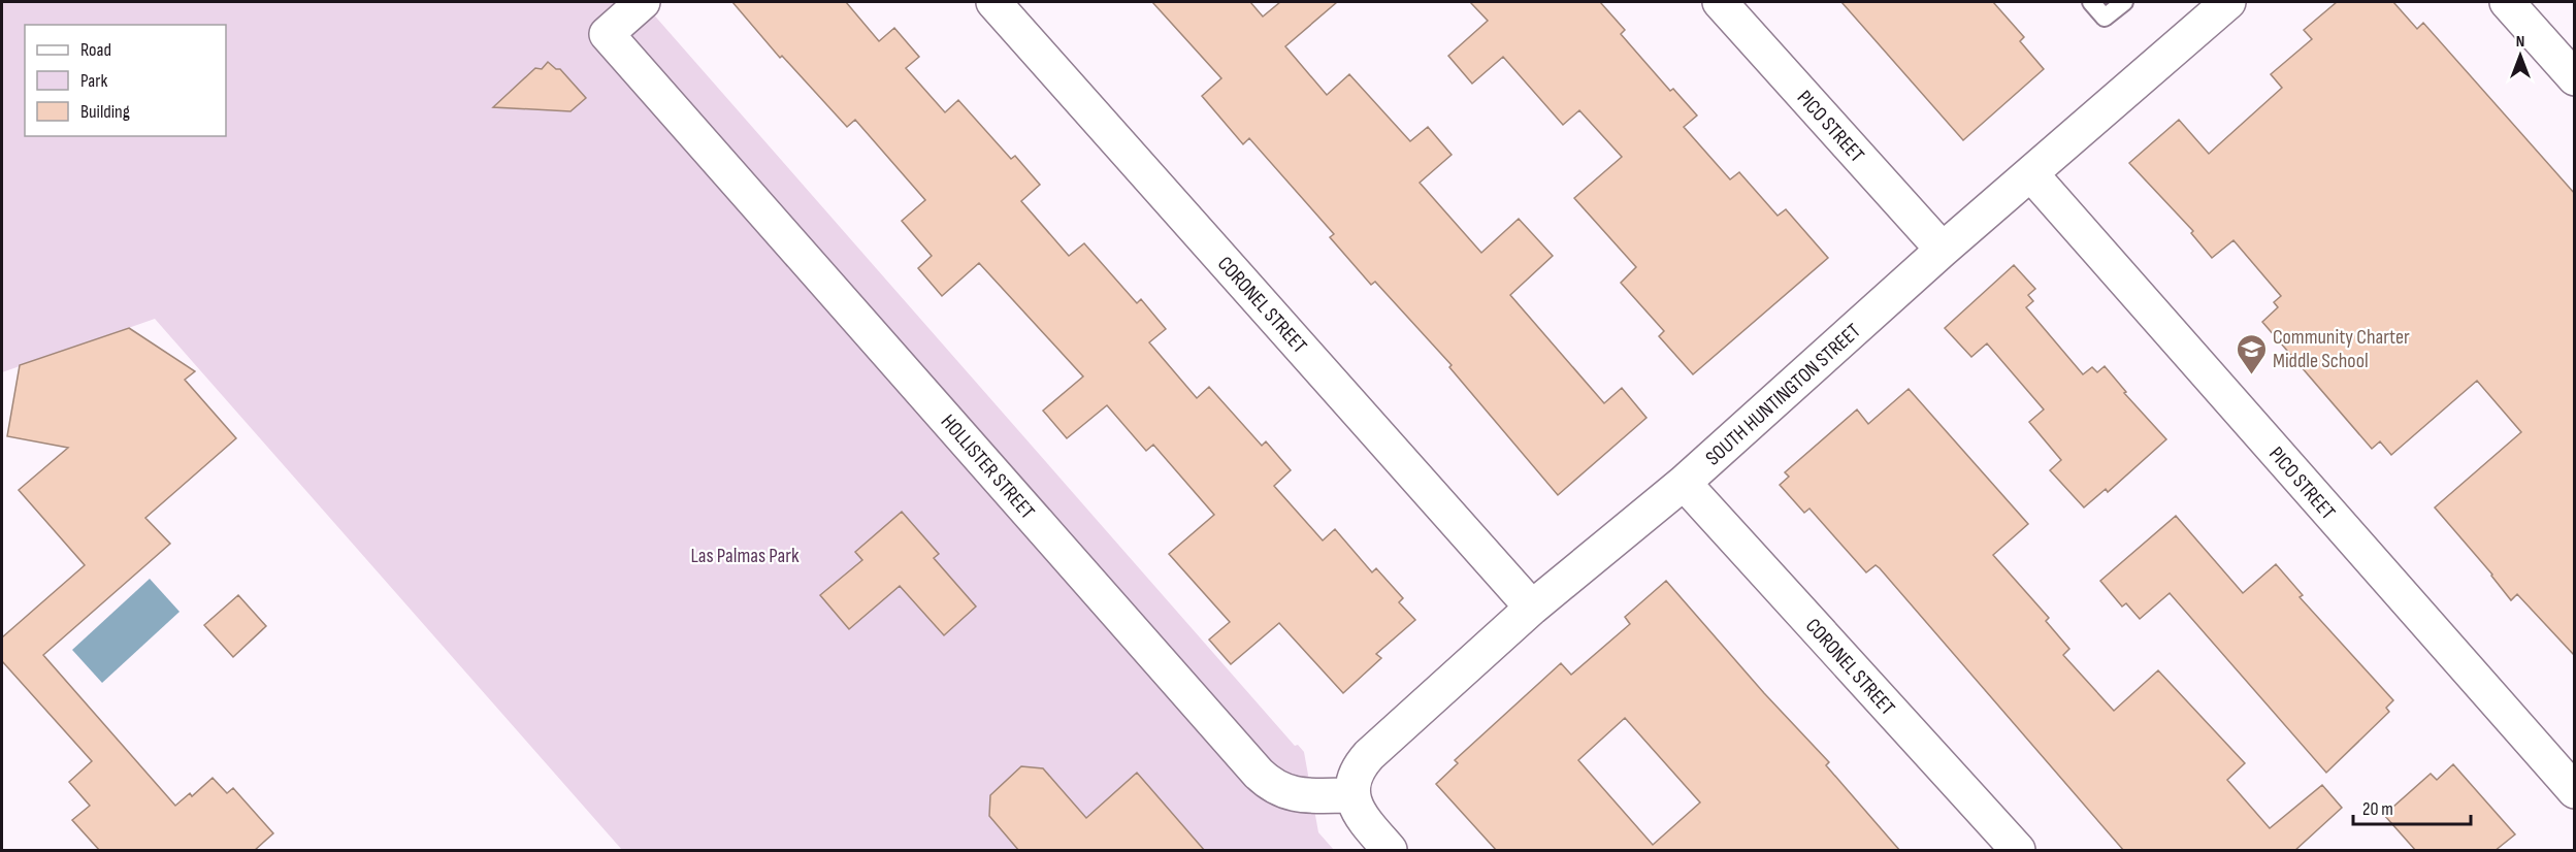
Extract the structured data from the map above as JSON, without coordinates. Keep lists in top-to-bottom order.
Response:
{
  "streets": {
    "street": [
      "PICO STREET",
      "CORONEL STREET",
      "SOUTH HUNTINGTON STREET",
      "HOLLISTER STREET"
    ]
  },
  "crossings": [
    ["PICO STREET", "SOUTH HUNTINGTON STREET"],
    ["CORONEL STREET", "SOUTH HUNTINGTON STREET"],
    ["SOUTH HUNTINGTON STREET", "HOLLISTER STREET"]
  ],
  "parks": ["Las Palmas Park"],
  "places": {
    "school or university": ["Community Charter Middle School"]
  },
  "legend": ["Road", "Park", "Building"],
  "scale_bar": "20 m",
  "north": "top"
}
